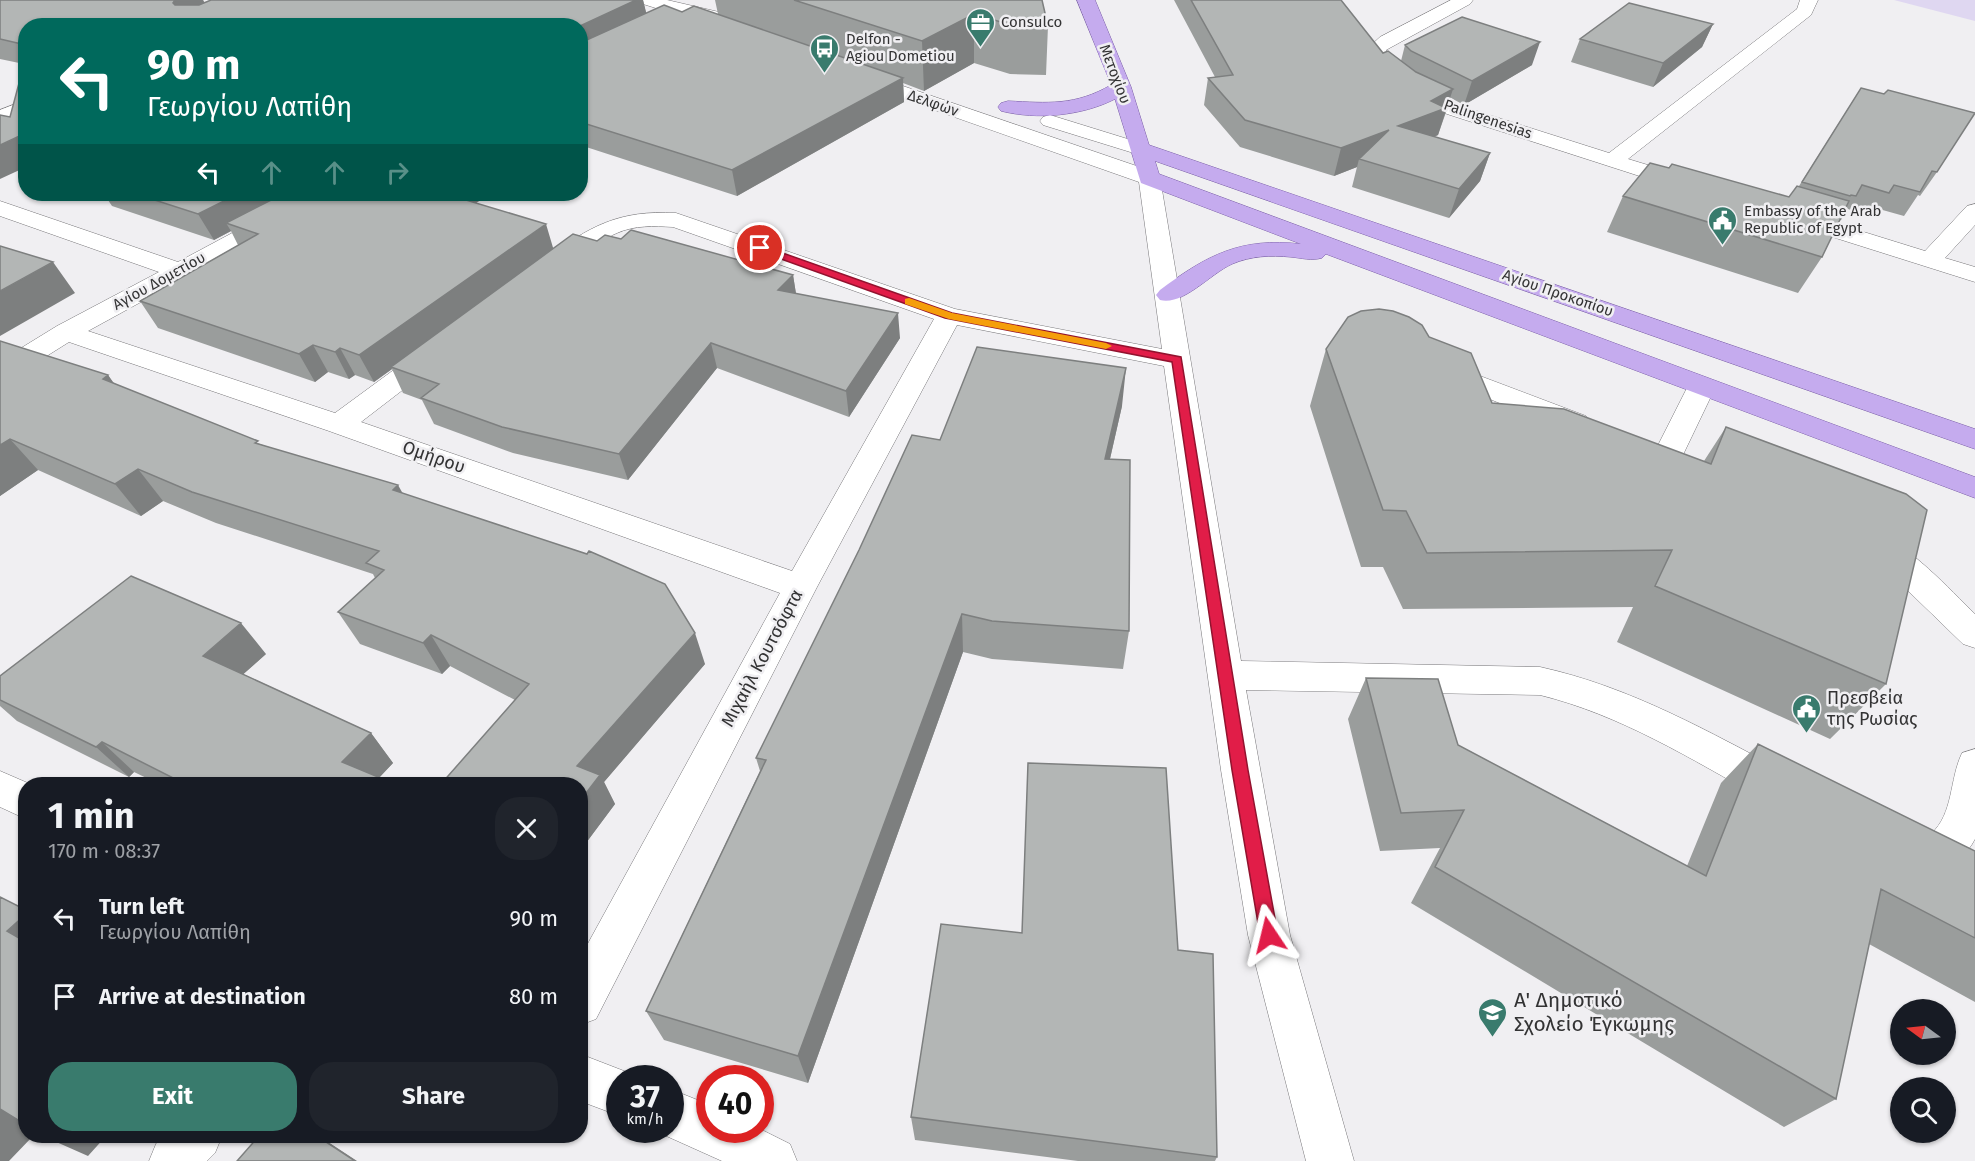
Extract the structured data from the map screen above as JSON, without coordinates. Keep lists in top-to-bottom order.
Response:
{
  "streets": {
    "main road": ["Μετοχίου", "Αγίου Προκοπίου"],
    "street": [
      "Δελφών",
      "Palingenesias",
      "Αγίου Δομετίου",
      "Ομήρου",
      "Μιχαήλ Κουτσόφτα"
    ]
  },
  "crossings": [
    ["Μετοχίου", "Δελφών"],
    ["Μετοχίου", "Αγίου Προκοπίου"],
    ["Δελφών", "Αγίου Προκοπίου"],
    ["Αγίου Δομετίου", "Ομήρου"],
    ["Ομήρου", "Μιχαήλ Κουτσόφτα"]
  ],
  "places": {
    "office": ["Consulco"],
    "bus stop": ["Delfon - Agiou Dometiou"],
    "public building": ["Embassy of the Arab Republic of Egypt", "Πρεσβεία της Ρωσίας"],
    "school or university": ["Α' Δημοτικό Σχολείο Έγκωμης"]
  },
  "north": "left",
  "page": {
    "turn": ["90 m", "Γεωργίου Λαπίθη"],
    "heading": ["1 min", "170 m · 08:37"],
    "list": [
      {
        "name": "Turn left",
        "note": "Γεωργίου Λαπίθη",
        "value": "90 m"
      },
      {
        "name": "Arrive at destination",
        "value": "80 m"
      }
    ],
    "buttons": ["Exit", "Share"],
    "speed": "37 km/h",
    "limit": "40"
  }
}
